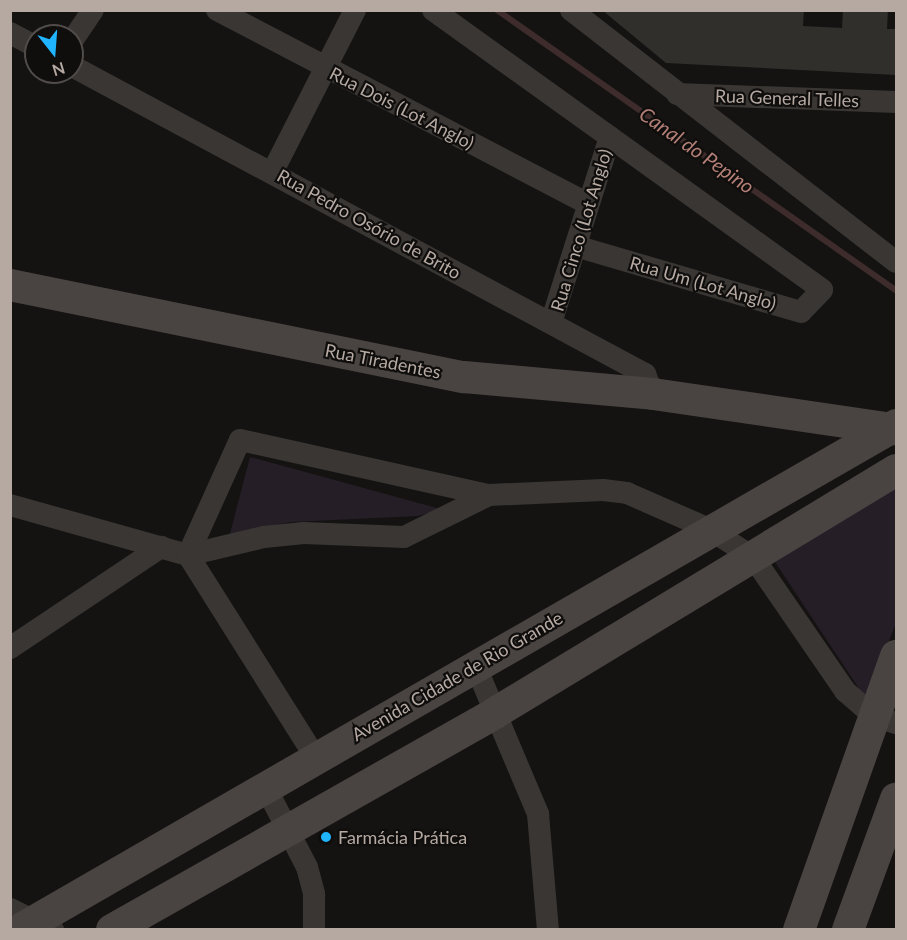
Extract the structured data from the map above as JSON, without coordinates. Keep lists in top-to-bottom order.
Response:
{
  "streets": {
    "street": [
      "Rua General Telles",
      "Rua Dois (Lot Anglo)",
      "Rua Pedro Osório de Brito",
      "Rua Cinco (Lot Anglo)",
      "Rua Um (Lot Anglo)",
      "Rua Tiradentes",
      "Avenida Cidade de Rio Grande"
    ]
  },
  "crossings": [
    ["Rua Dois (Lot Anglo)", "Rua Cinco (Lot Anglo)"],
    ["Rua Pedro Osório de Brito", "Rua Cinco (Lot Anglo)"],
    ["Rua Pedro Osório de Brito", "Rua Tiradentes"],
    ["Rua Cinco (Lot Anglo)", "Rua Um (Lot Anglo)"],
    ["Rua Tiradentes", "Avenida Cidade de Rio Grande"]
  ],
  "water": ["Canal do Pepino"],
  "places": ["Farmácia Prática"],
  "north": "bottom"
}
